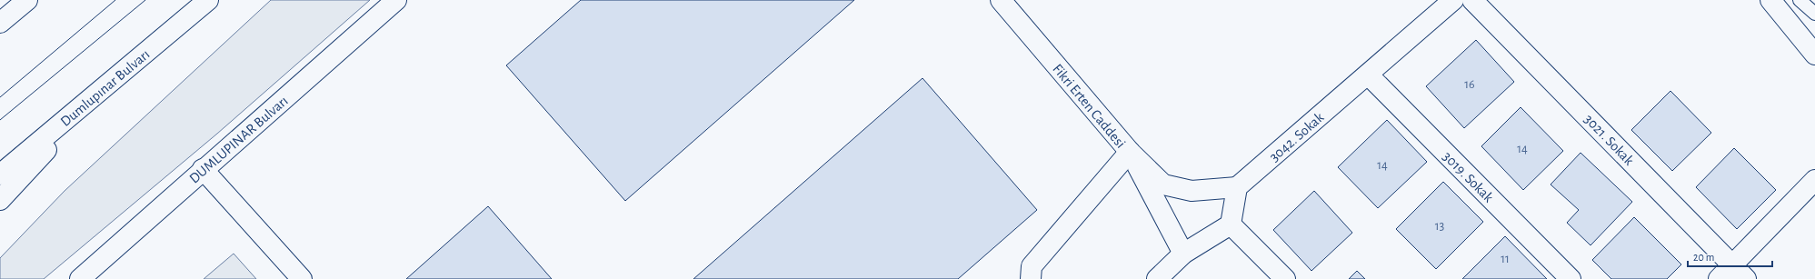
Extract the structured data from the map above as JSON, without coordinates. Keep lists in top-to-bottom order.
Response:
{
  "streets": {
    "main road": [
      "Dumlupınar Bulvarı",
      "Fikri Erten Caddesi",
      "3042. Sokak",
      "DUMLUPINAR Bulvarı",
      "3021. Sokak",
      "3019. Sokak"
    ]
  },
  "crossings": [
    ["3042. Sokak", "3019. Sokak"]
  ],
  "house_numbers": [
    "16",
    "14",
    "14",
    "13",
    "11"
  ],
  "scale_bar": "20 m"
}
